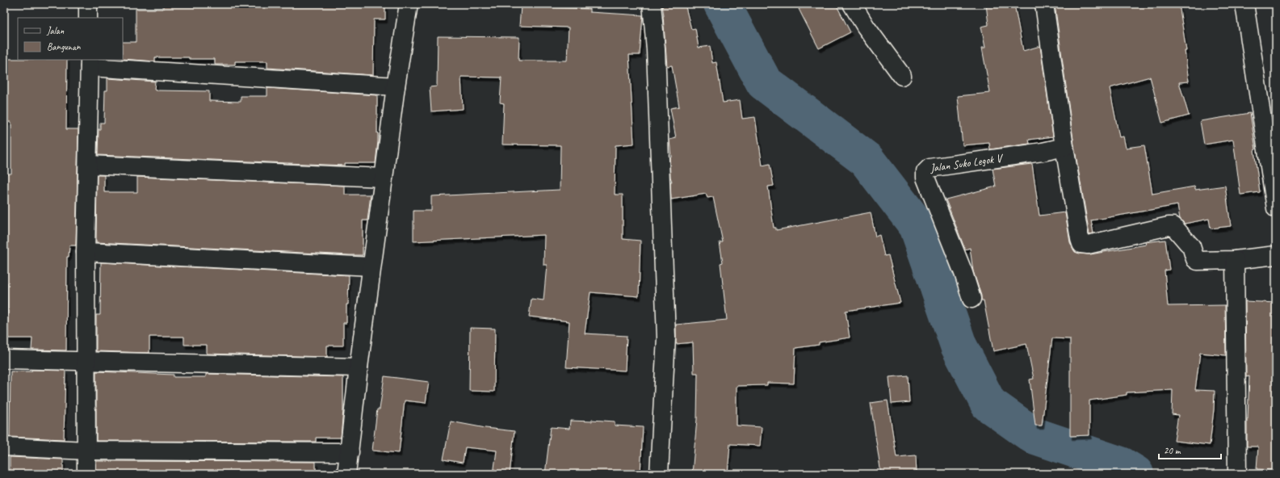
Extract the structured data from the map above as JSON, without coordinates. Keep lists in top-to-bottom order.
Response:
{
  "streets": {
    "street": ["Jalan Suko Legok V"]
  },
  "legend": ["Jalan", "Bangunan"],
  "scale_bar": "20 m"
}
